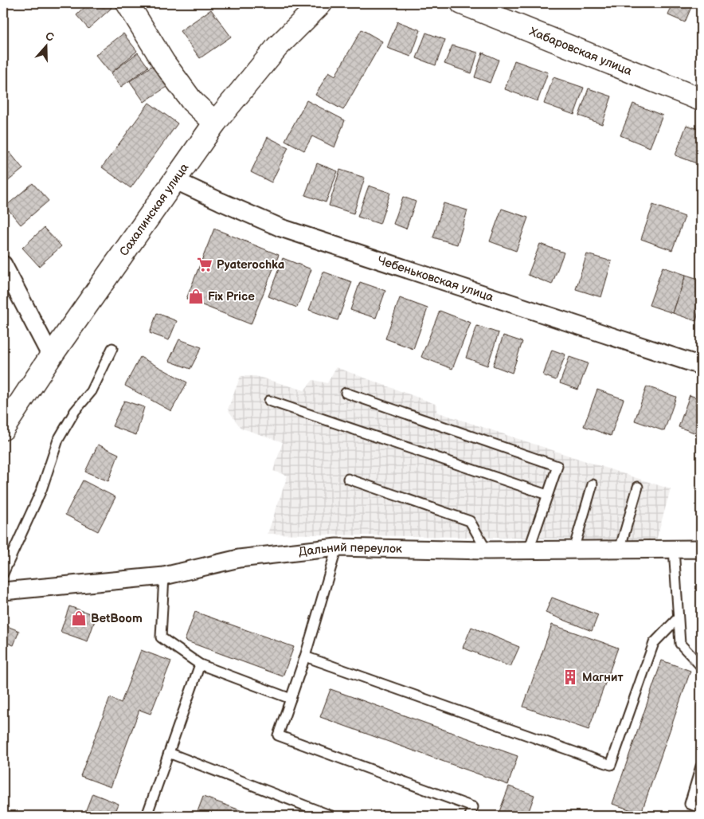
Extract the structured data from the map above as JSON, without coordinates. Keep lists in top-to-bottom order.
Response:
{
  "streets": {
    "main road": ["Хабаровская улица", "Сахалинская улица"],
    "street": ["Чебеньковская улица", "Дальний переулок"]
  },
  "crossings": [
    ["Сахалинская улица", "Чебеньковская улица"]
  ],
  "places": {
    "supermarket": ["Pyaterochka"],
    "shop": ["Fix Price", "BetBoom"],
    "building": ["Магнит"]
  },
  "north": "top"
}
